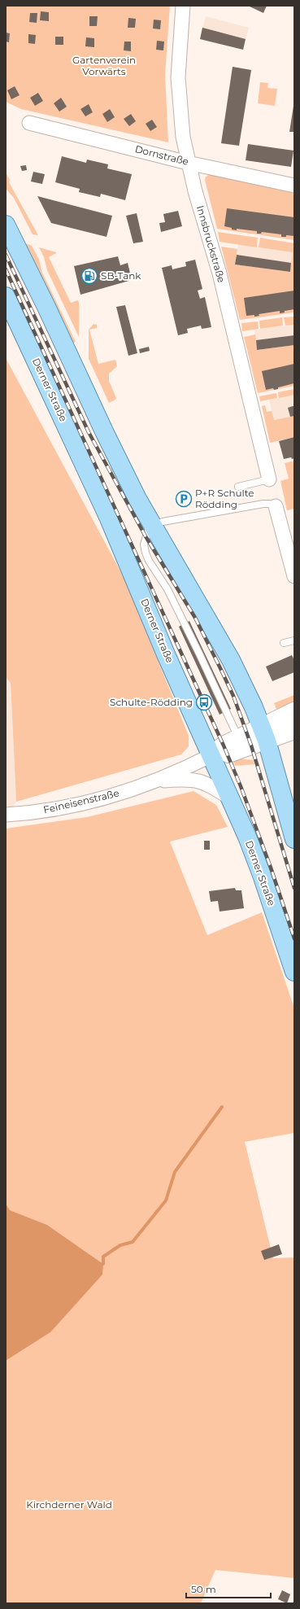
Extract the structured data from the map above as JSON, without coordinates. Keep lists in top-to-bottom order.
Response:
{
  "streets": {
    "main road": ["Derner Straße"],
    "street": ["Dornstraße", "Innsbruckstraße", "Feineisenstraße"]
  },
  "crossings": [
    ["Dornstraße", "Innsbruckstraße"],
    ["Derner Straße", "Feineisenstraße"]
  ],
  "parks": ["Gartenverein Vorwärts", "Kirchderner Wald"],
  "places": {
    "fuel station": ["SB-Tank"],
    "parking": ["P+R Schulte Rödding"],
    "bus stop": ["Schulte-Rödding"]
  },
  "scale_bar": "50 m"
}
